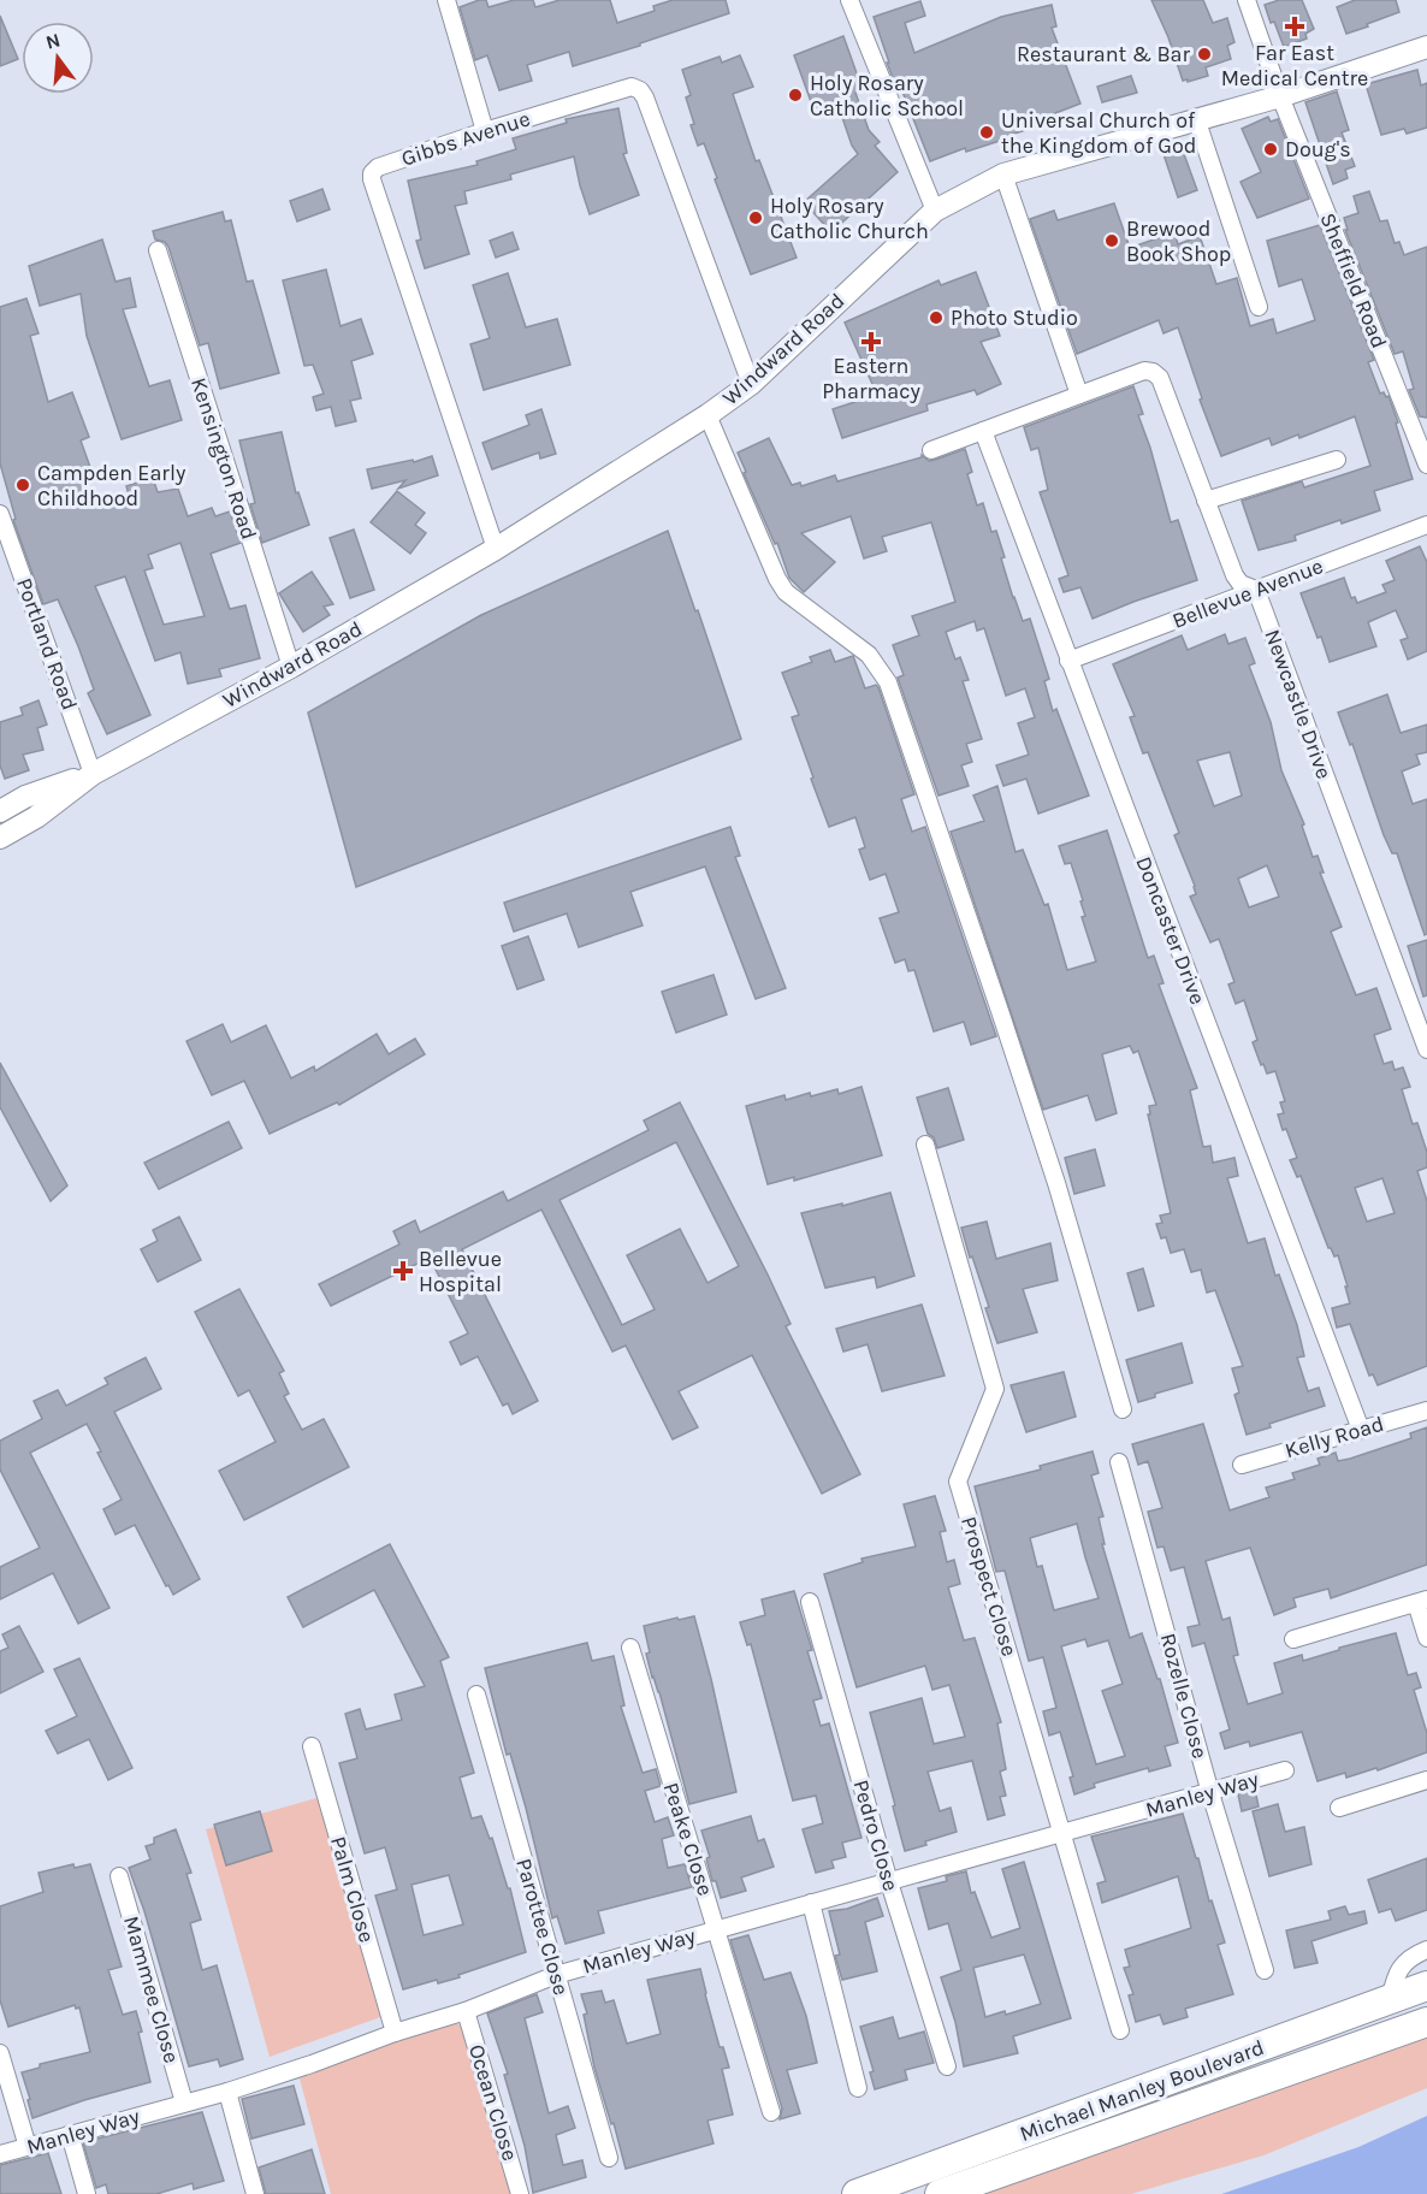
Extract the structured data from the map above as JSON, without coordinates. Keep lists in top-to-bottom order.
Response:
{
  "streets": {
    "highway": ["Michael Manley Boulevard"],
    "main road": ["Windward Road"],
    "street": [
      "Gibbs Avenue",
      "Sheffield Road",
      "Kensington Road",
      "Bellevue Avenue",
      "Portland Road",
      "Newcastle Drive",
      "Doncaster Drive",
      "Kelly Road",
      "Prospect Close",
      "Rozelle Close",
      "Manley Way",
      "Pedro Close",
      "Peake Close",
      "Palm Close",
      "Parottee Close",
      "Mammee Close",
      "Ocean Close"
    ]
  },
  "crossings": [
    ["Gibbs Avenue", "Windward Road"],
    ["Sheffield Road", "Windward Road"],
    ["Windward Road", "Kensington Road"],
    ["Windward Road", "Portland Road"],
    ["Bellevue Avenue", "Newcastle Drive"],
    ["Bellevue Avenue", "Doncaster Drive"],
    ["Doncaster Drive", "Kelly Road"],
    ["Prospect Close", "Manley Way"],
    ["Rozelle Close", "Manley Way"],
    ["Manley Way", "Pedro Close"],
    ["Manley Way", "Peake Close"],
    ["Manley Way", "Palm Close"],
    ["Manley Way", "Parottee Close"],
    ["Manley Way", "Mammee Close"],
    ["Manley Way", "Ocean Close"]
  ],
  "places": {
    "health": ["Far East Medical Centre", "Eastern Pharmacy", "Bellevue Hospital"],
    "other": [
      "Restaurant & Bar",
      "Holy Rosary Catholic School",
      "Universal Church of the Kingdom of God",
      "Doug's",
      "Holy Rosary Catholic Church",
      "Brewood Book Shop",
      "Photo Studio",
      "Campden Early Childhood"
    ]
  },
  "north": "top"
}
